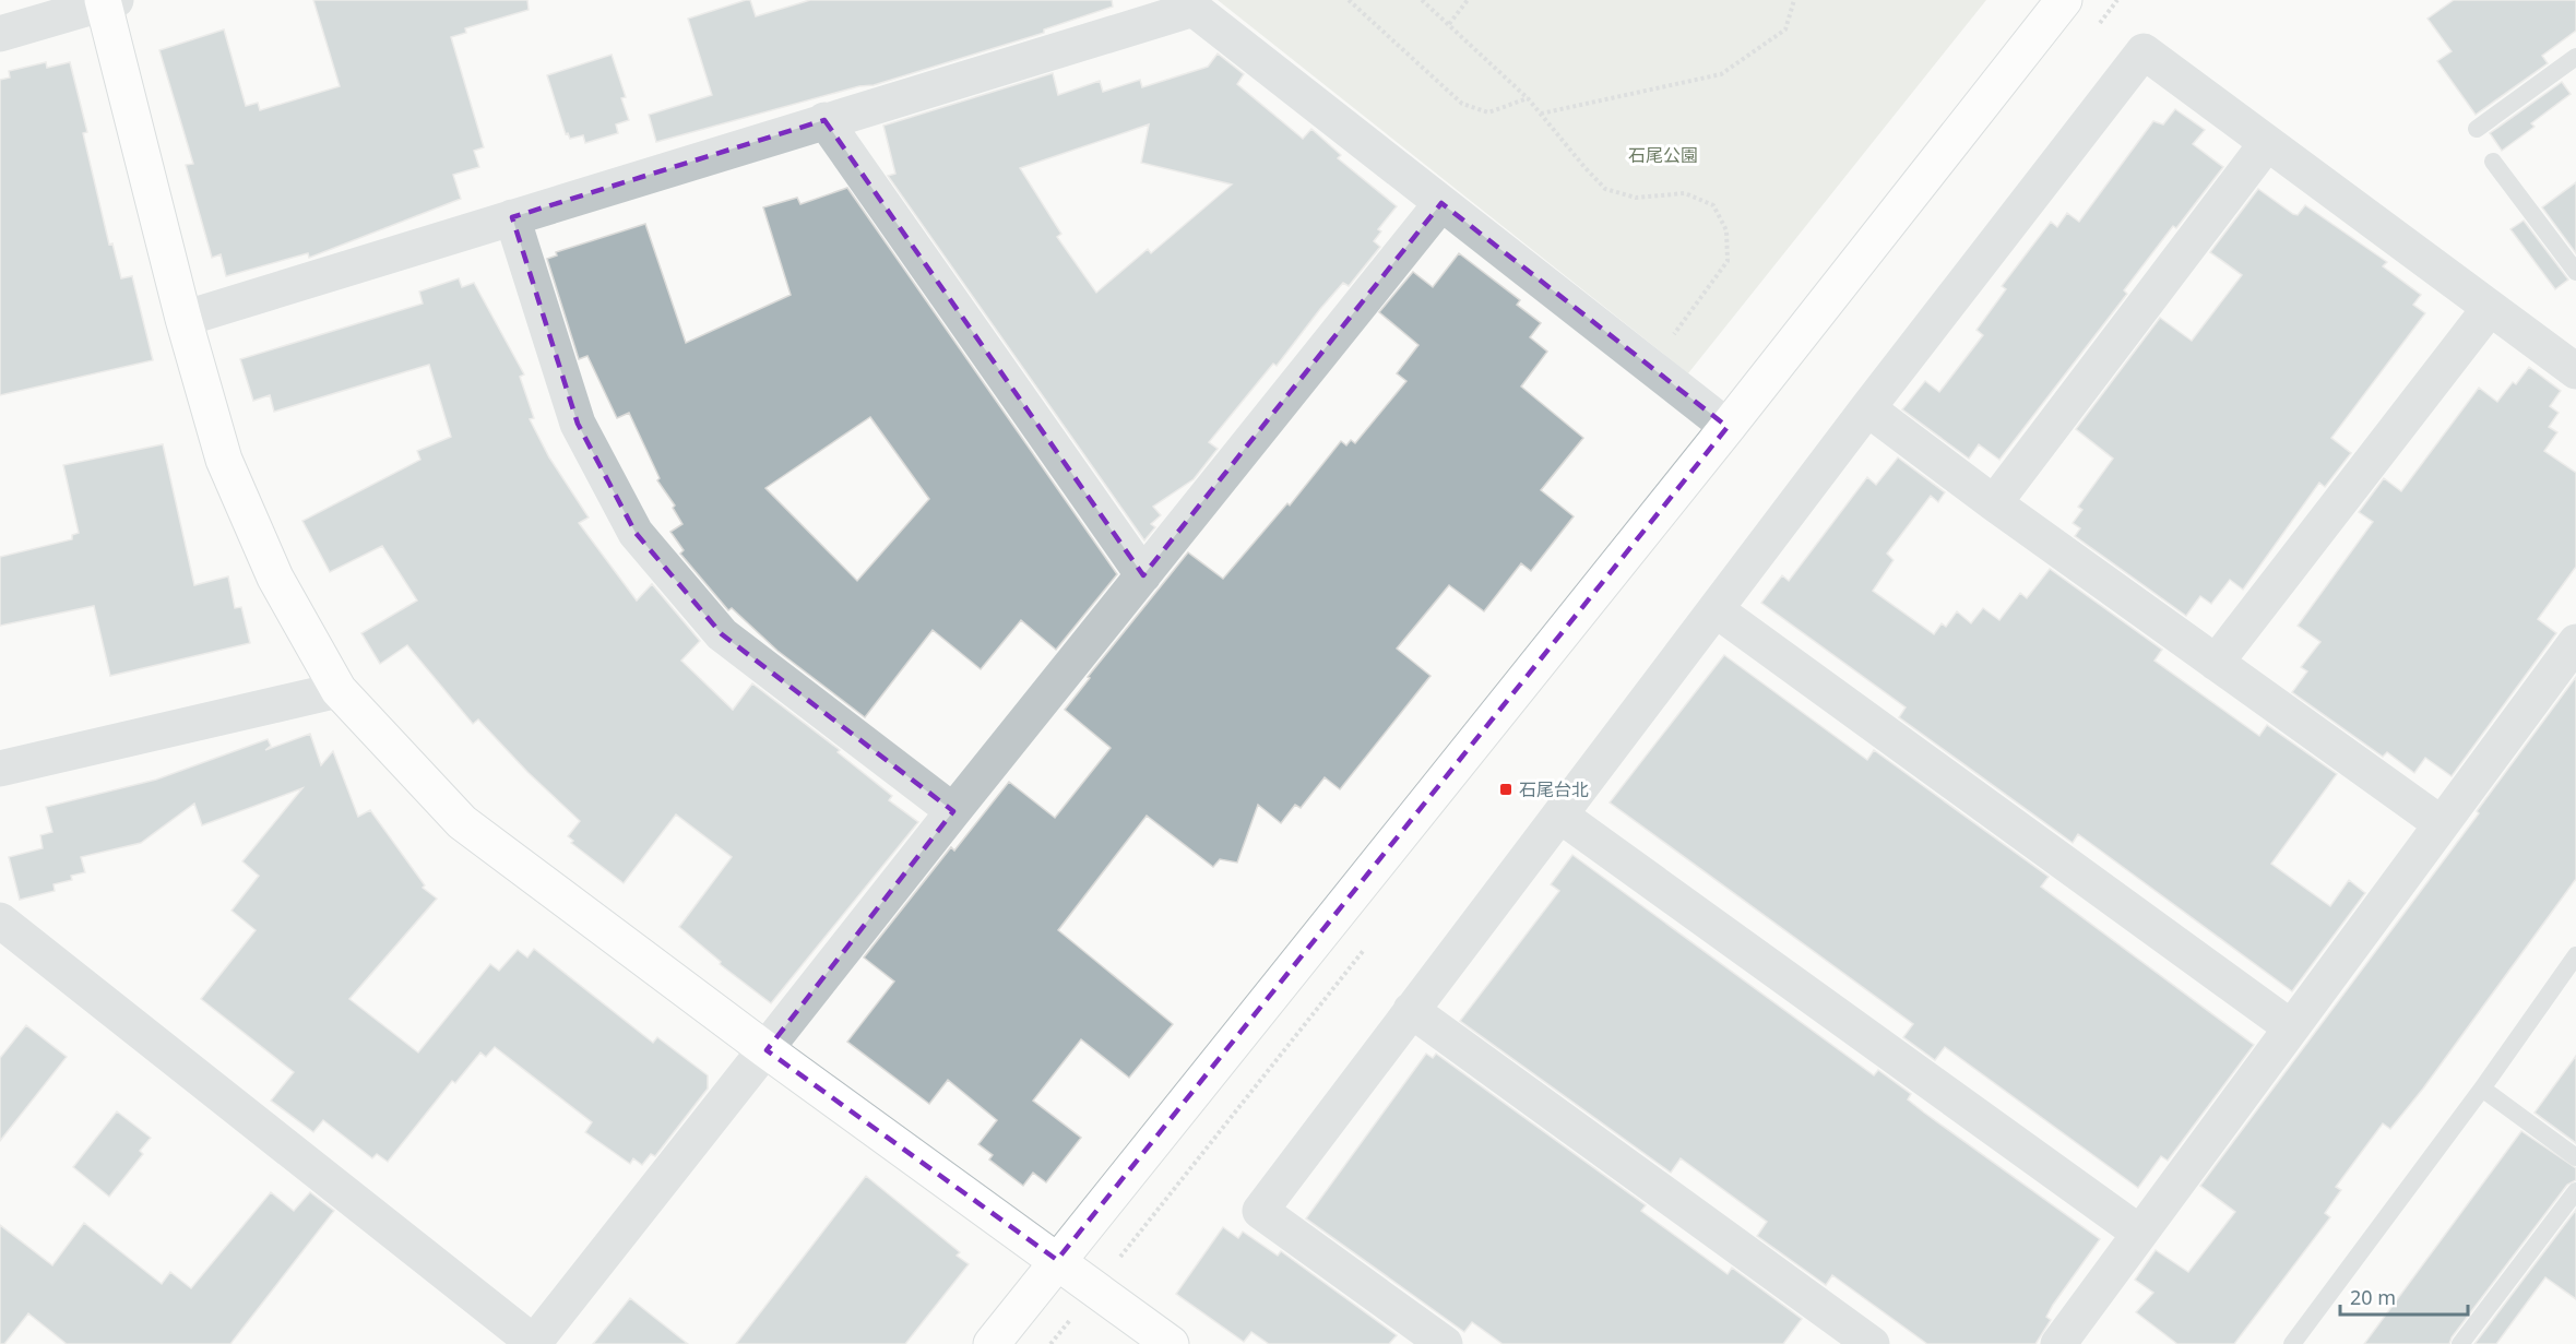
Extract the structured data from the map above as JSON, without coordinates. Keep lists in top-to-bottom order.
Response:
{
  "parks": ["石尾公園"],
  "places": {
    "transit": ["石尾台北"]
  },
  "scale_bar": "20 m"
}
